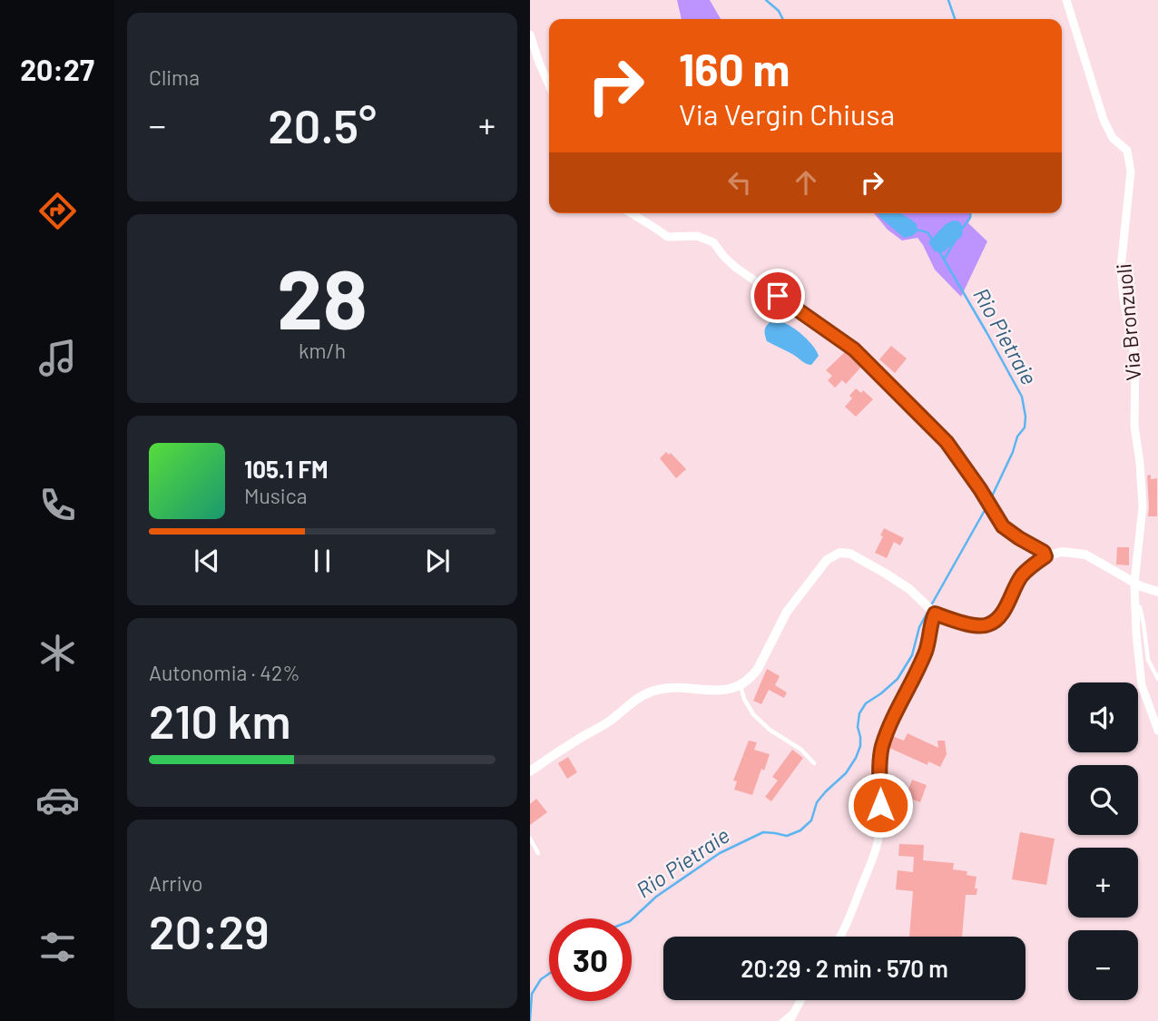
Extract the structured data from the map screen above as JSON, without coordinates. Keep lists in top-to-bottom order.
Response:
{
  "streets": {
    "street": ["Via Bronzuoli"]
  },
  "water": ["Rio Pietraie"],
  "page": {
    "tabs": "20:27",
    "tile": [
      "Clima",
      ["28", "km/h"],
      ["Autonomia · 42%", "210 km"],
      ["Arrivo", "20:29"]
    ],
    "turn": ["160 m", "Via Vergin Chiusa"],
    "heat": ["−", "20.5°", "+"],
    "song": ["105.1 FM", "Musica"],
    "map_buttons": ["+", "−"],
    "limit": "30",
    "trip": "20:29 · 2 min · 570 m"
  }
}
